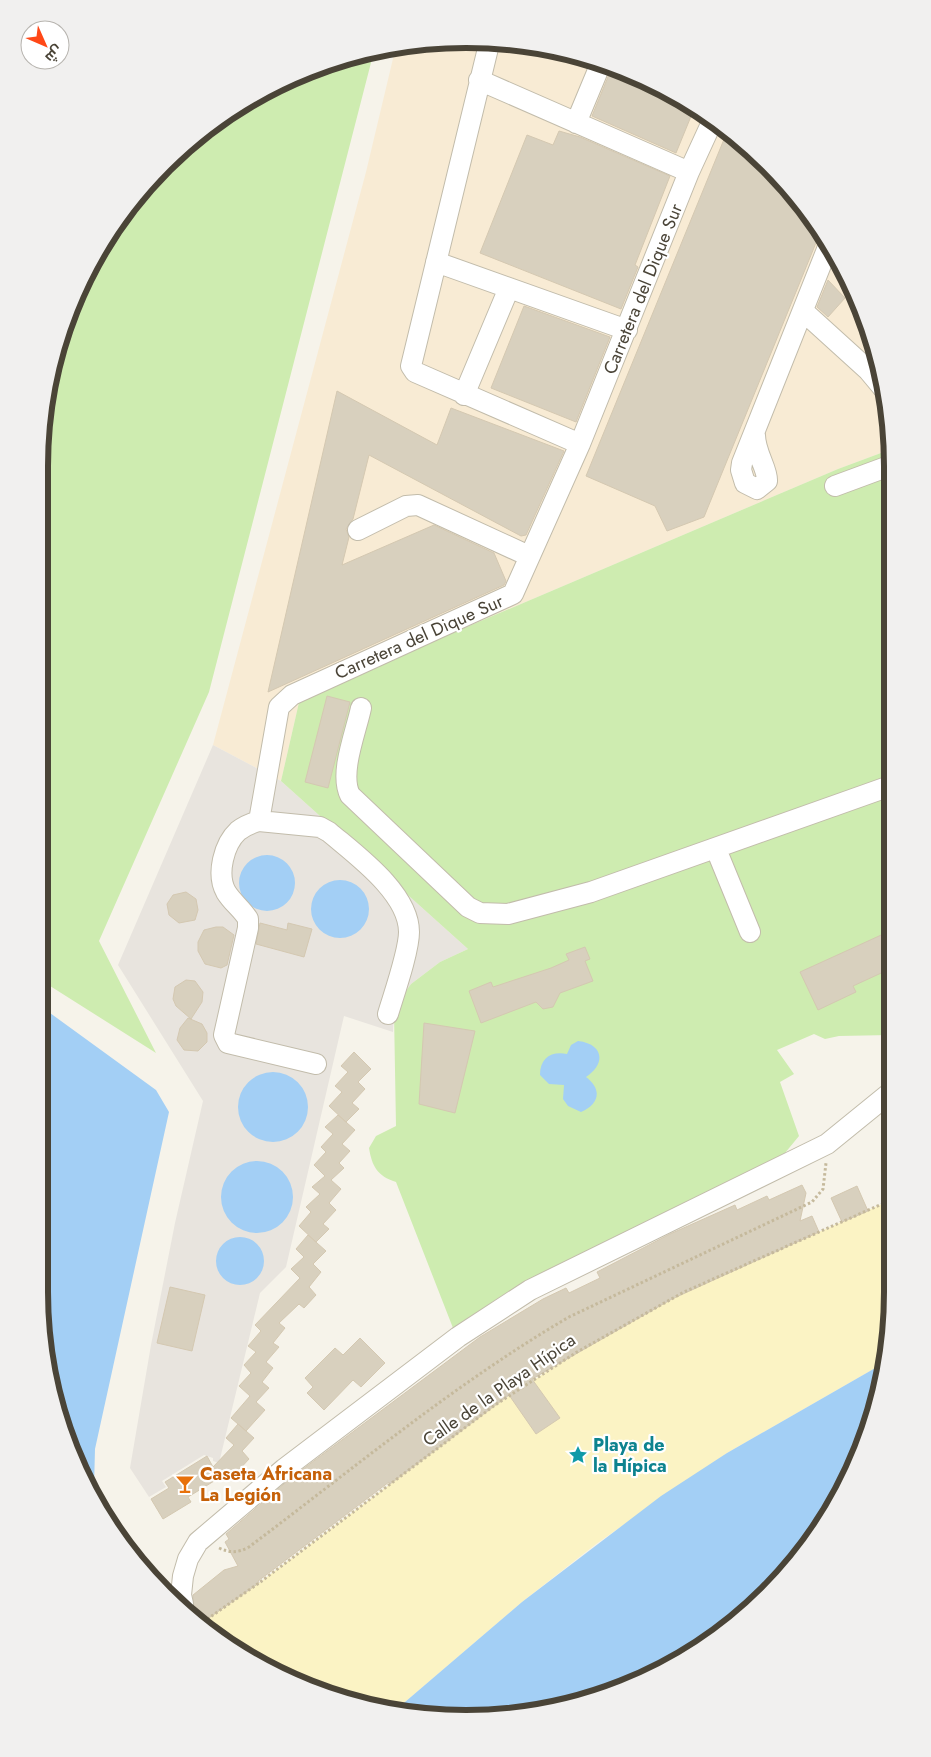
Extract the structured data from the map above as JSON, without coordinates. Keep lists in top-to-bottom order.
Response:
{
  "streets": {
    "lane": ["Carretera del Dique Sur"],
    "path": ["Calle de la Playa Hípica"]
  },
  "places": {
    "place": ["Playa de la Hípica"],
    "bar": ["Caseta Africana La Legión"]
  },
  "north": "bottom right"
}
